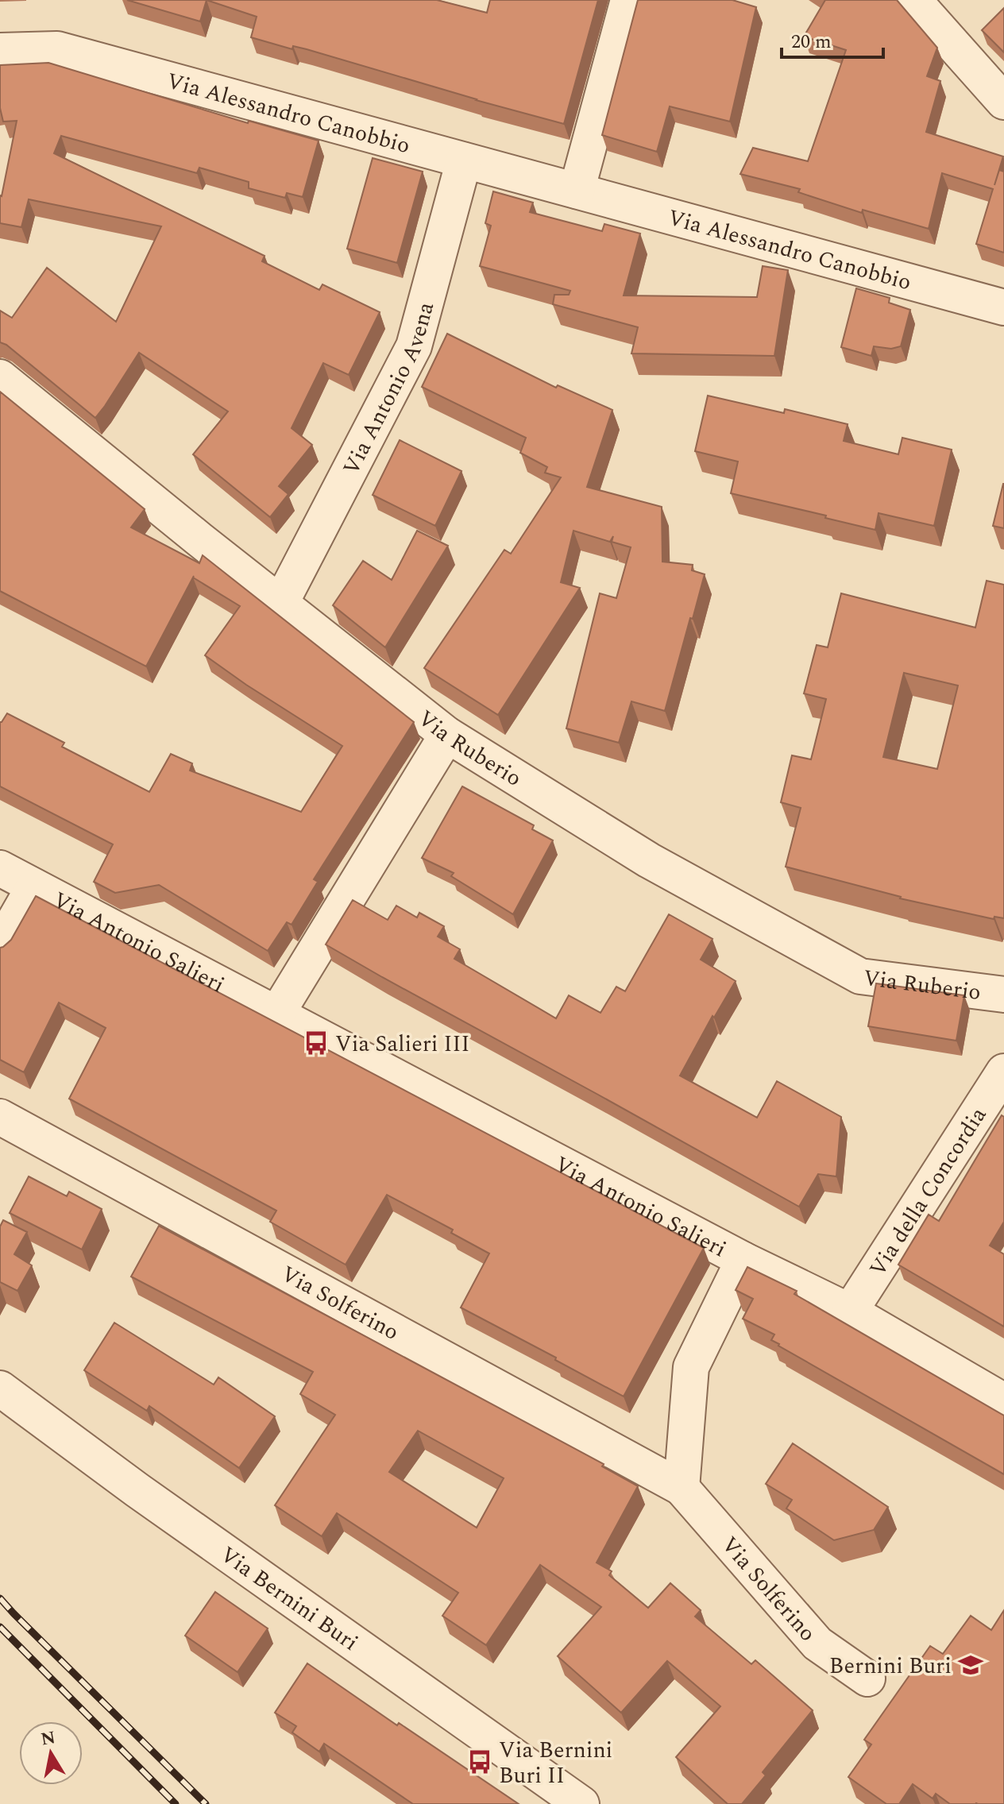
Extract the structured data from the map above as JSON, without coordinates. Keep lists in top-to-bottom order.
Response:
{
  "streets": {
    "street": [
      "Via Alessandro Canobbio",
      "Via Antonio Avena",
      "Via Ruberio",
      "Via Antonio Salieri",
      "Via della Concordia",
      "Via Solferino",
      "Via Bernini Buri"
    ]
  },
  "crossings": [
    ["Via Alessandro Canobbio", "Via Antonio Avena"],
    ["Via Antonio Avena", "Via Ruberio"],
    ["Via Antonio Salieri", "Via della Concordia"]
  ],
  "places": {
    "bus stop": ["Via Salieri III", "Via Bernini Buri II"],
    "school or university": ["Bernini Buri"]
  },
  "scale_bar": "20 m",
  "north": "top"
}
